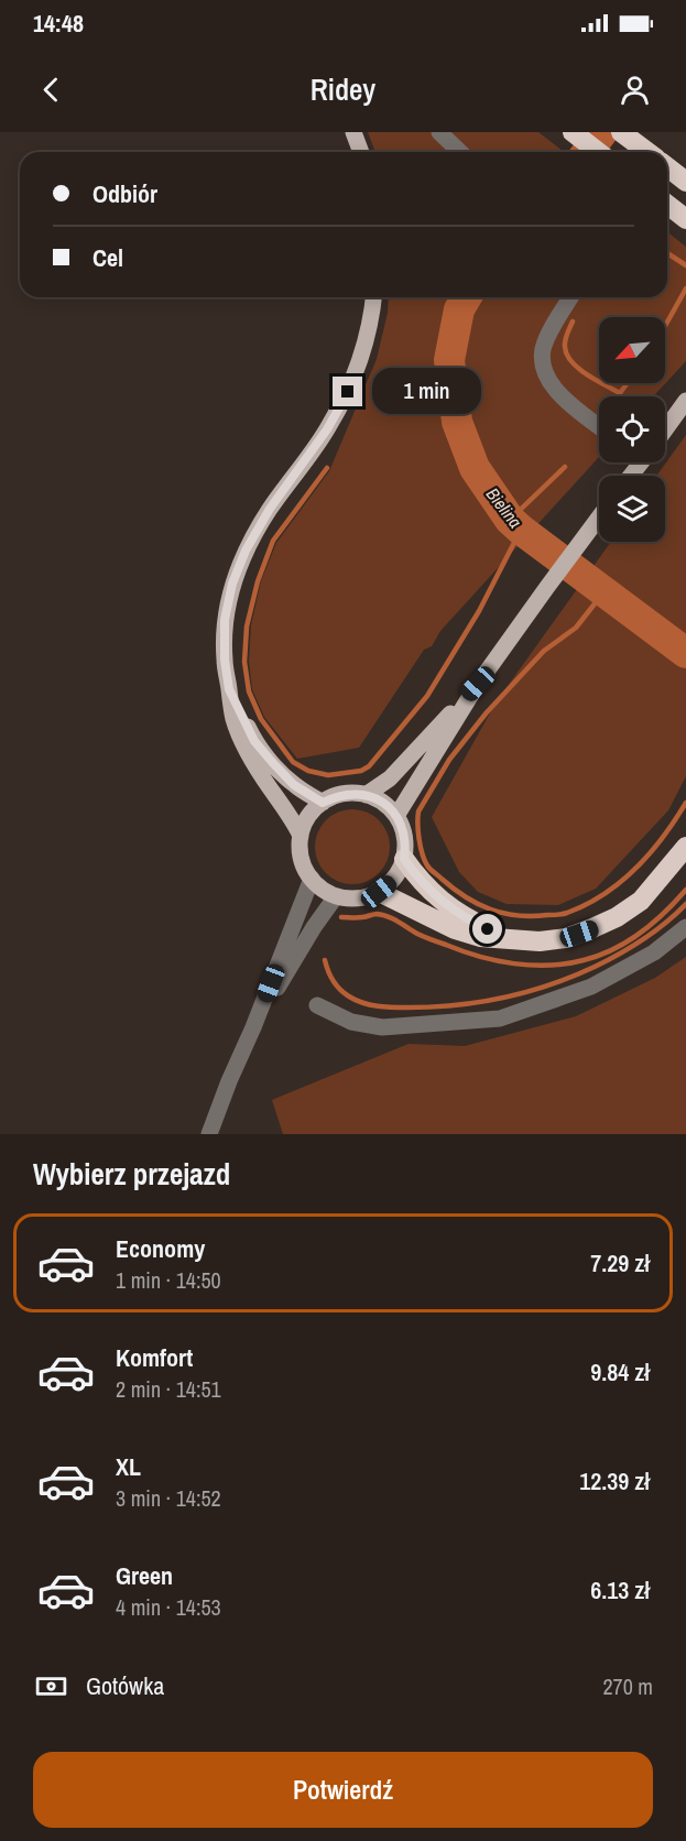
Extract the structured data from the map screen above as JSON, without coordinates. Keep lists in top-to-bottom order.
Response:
{
  "water": ["Bielina"],
  "north": "bottom left",
  "page": {
    "status": "14:48",
    "header": "Ridey",
    "banner": ["Odbiór", "Cel"],
    "bubble": "1 min",
    "heading": "Wybierz przejazd",
    "list": [
      {
        "name": "Economy",
        "note": "1 min · 14:50",
        "value": "7.29 zł"
      },
      {
        "name": "Komfort",
        "note": "2 min · 14:51",
        "value": "9.84 zł"
      },
      {
        "name": "XL",
        "note": "3 min · 14:52",
        "value": "12.39 zł"
      },
      {
        "name": "Green",
        "note": "4 min · 14:53",
        "value": "6.13 zł"
      }
    ],
    "pay": ["Gotówka", "270 m"],
    "buttons": "Potwierdź"
  }
}
